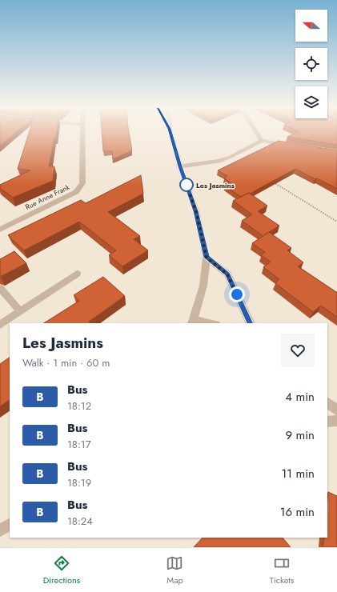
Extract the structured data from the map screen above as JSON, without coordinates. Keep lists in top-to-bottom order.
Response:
{
  "streets": {
    "street": ["Rue Anne Frank"]
  },
  "places": ["Les Jasmins"],
  "lines": ["bus line B"],
  "north": "left",
  "page": {
    "heading": ["Les Jasmins", "Walk · 1 min · 60 m"],
    "list": [
      {
        "mark": "B",
        "name": "Bus",
        "note": "18:12",
        "value": "4 min"
      },
      {
        "mark": "B",
        "name": "Bus",
        "note": "18:17",
        "value": "9 min"
      },
      {
        "mark": "B",
        "name": "Bus",
        "note": "18:19",
        "value": "11 min"
      },
      {
        "mark": "B",
        "name": "Bus",
        "note": "18:24",
        "value": "16 min"
      }
    ],
    "tabs": ["Directions", "Map", "Tickets"]
  }
}
